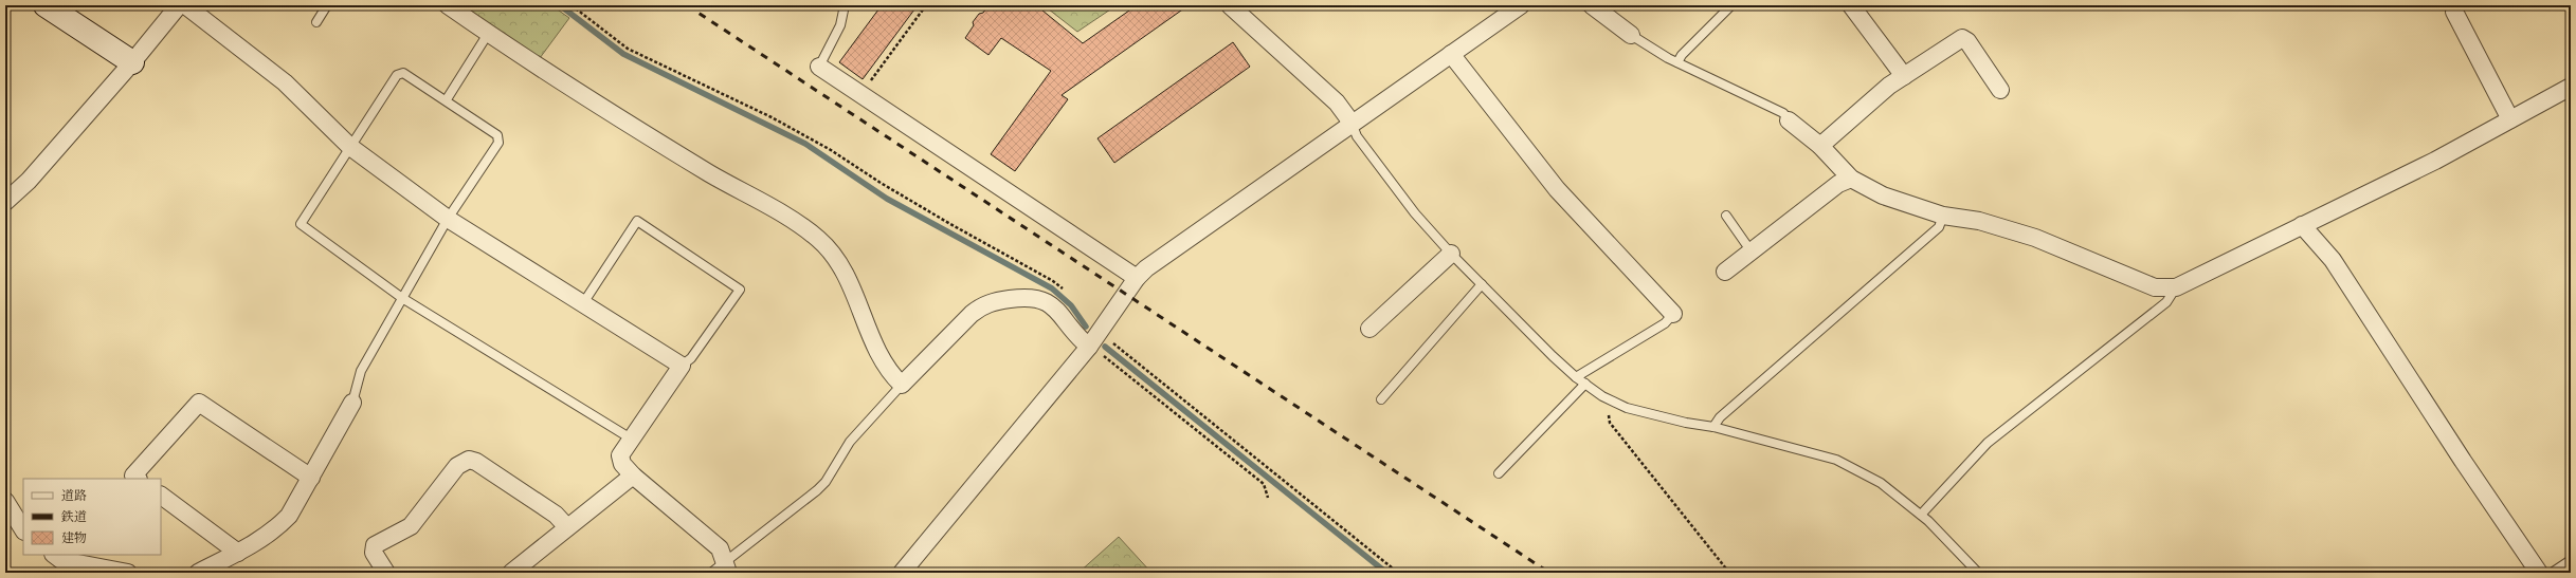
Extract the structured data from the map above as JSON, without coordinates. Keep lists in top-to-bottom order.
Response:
{
  "legend": ["道路", "鉄道", "建物"]
}
